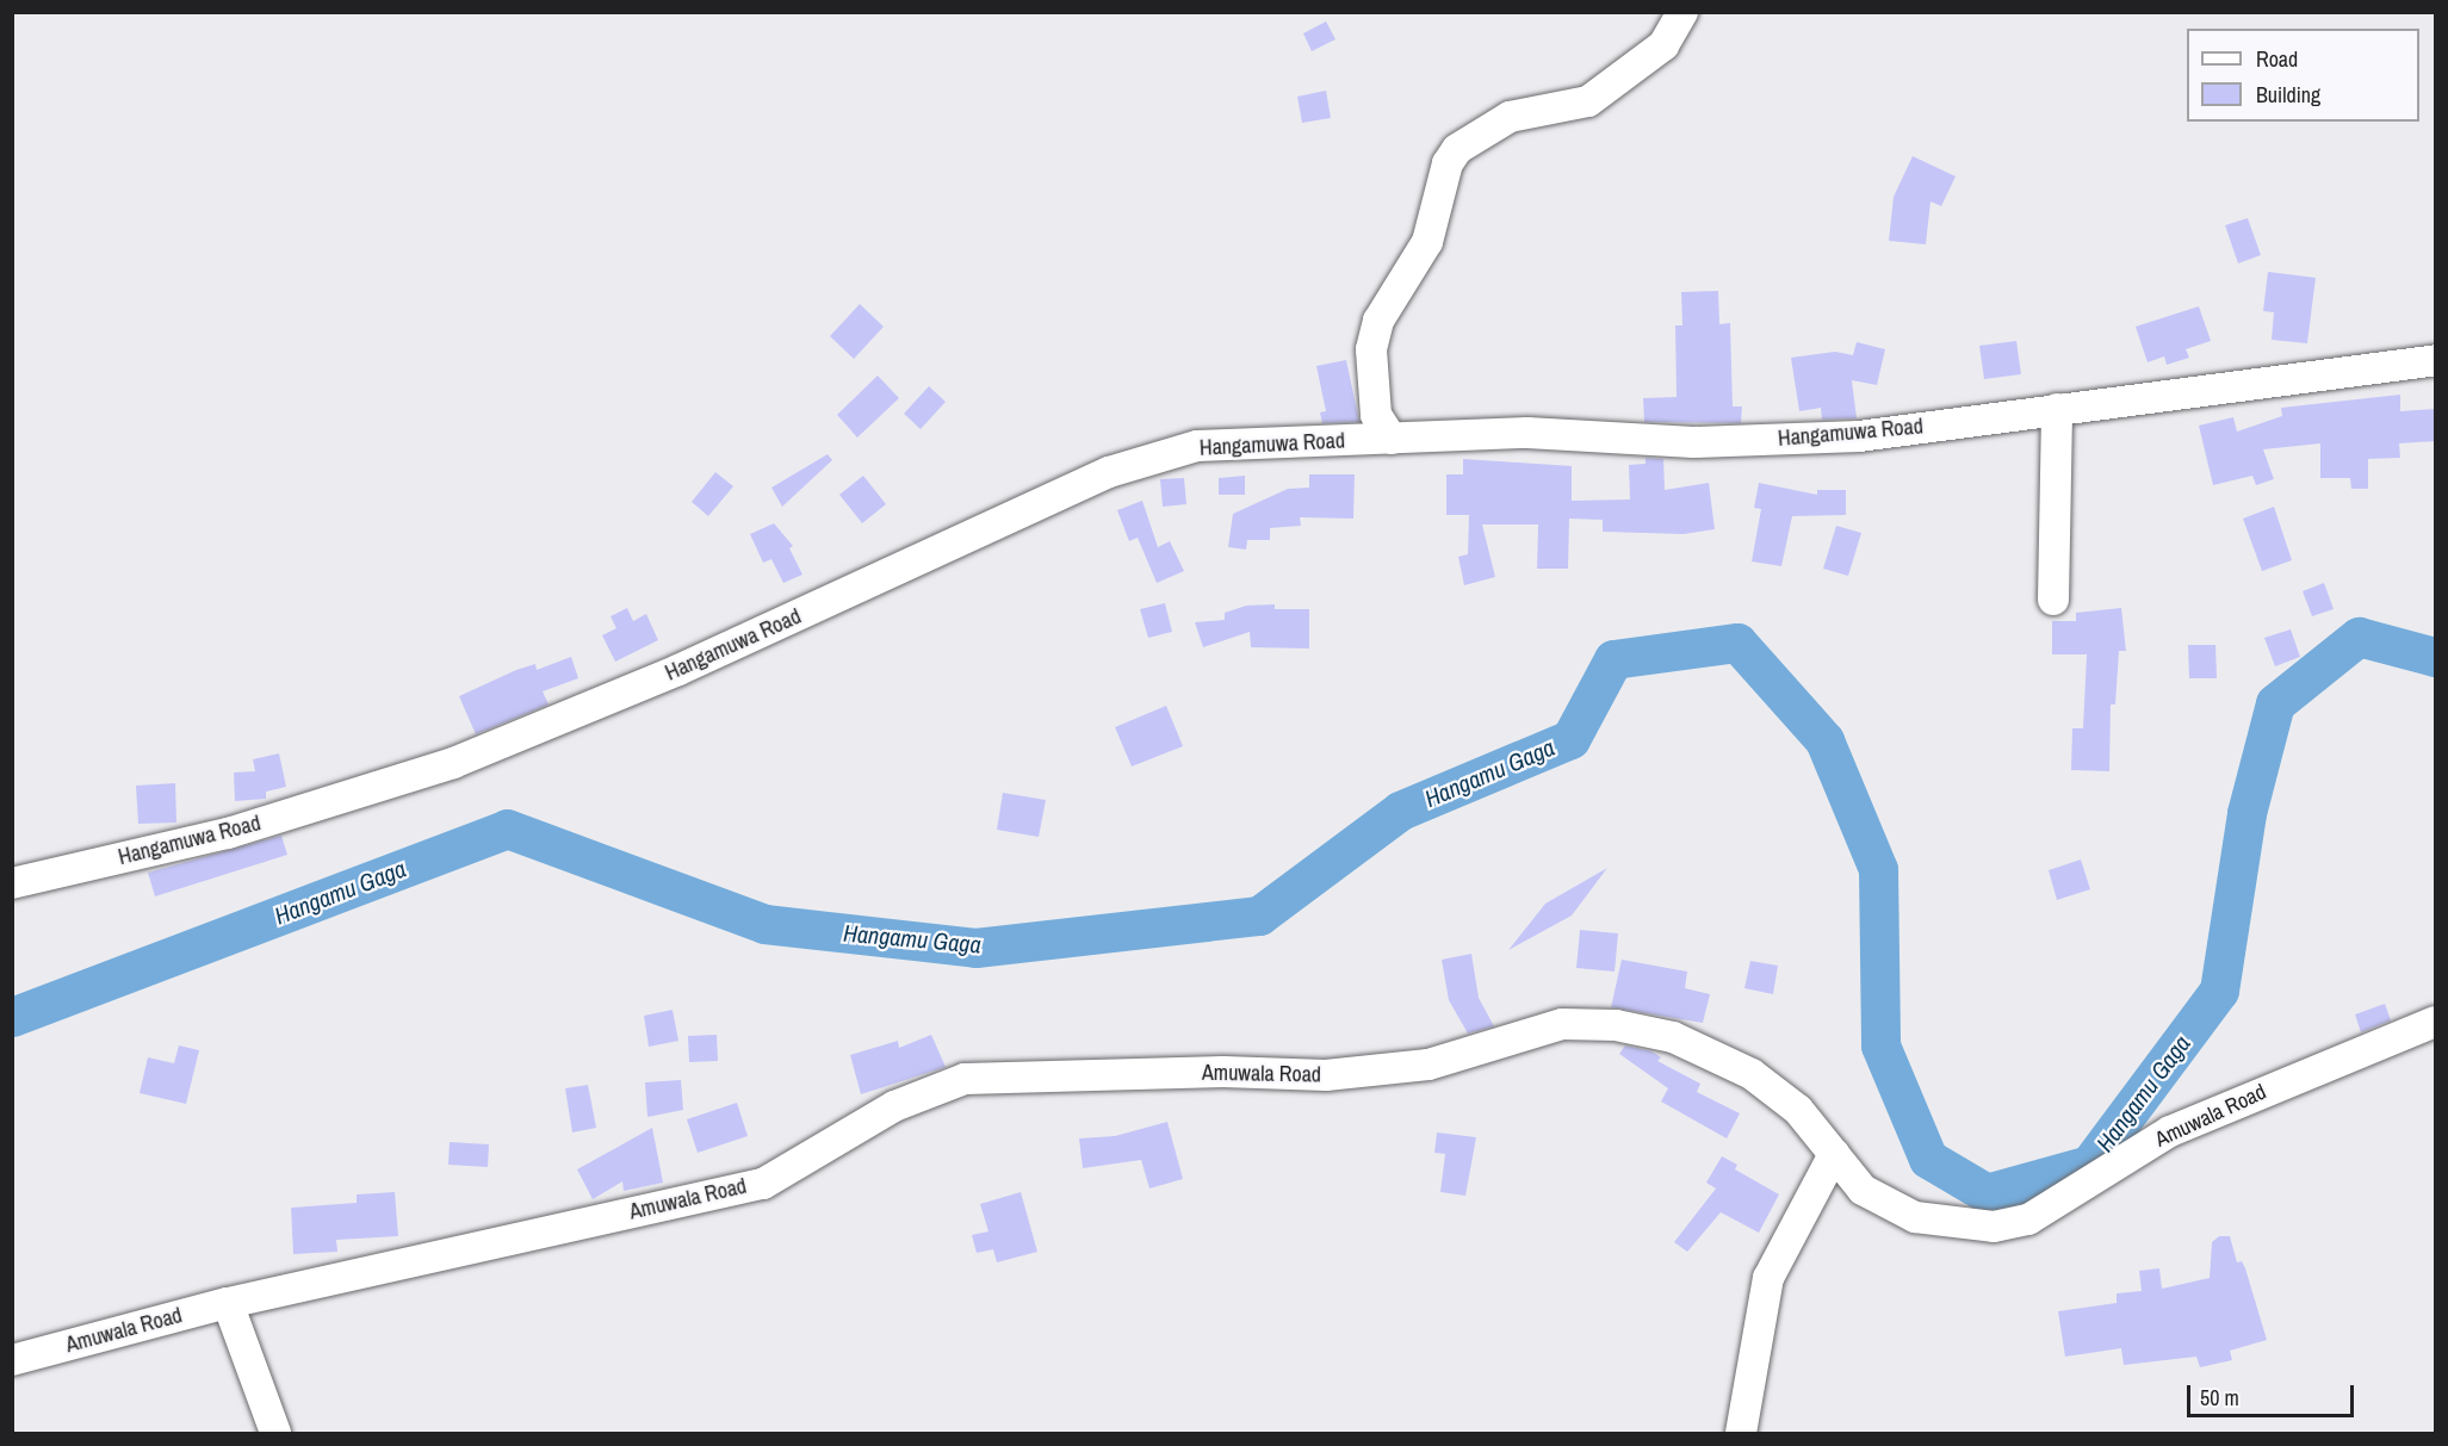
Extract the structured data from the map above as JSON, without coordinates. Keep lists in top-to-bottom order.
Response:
{
  "streets": {
    "street": ["Hangamuwa Road", "Amuwala Road"]
  },
  "water": ["Hangamu Gaga"],
  "legend": ["Road", "Building"],
  "scale_bar": "50 m"
}
